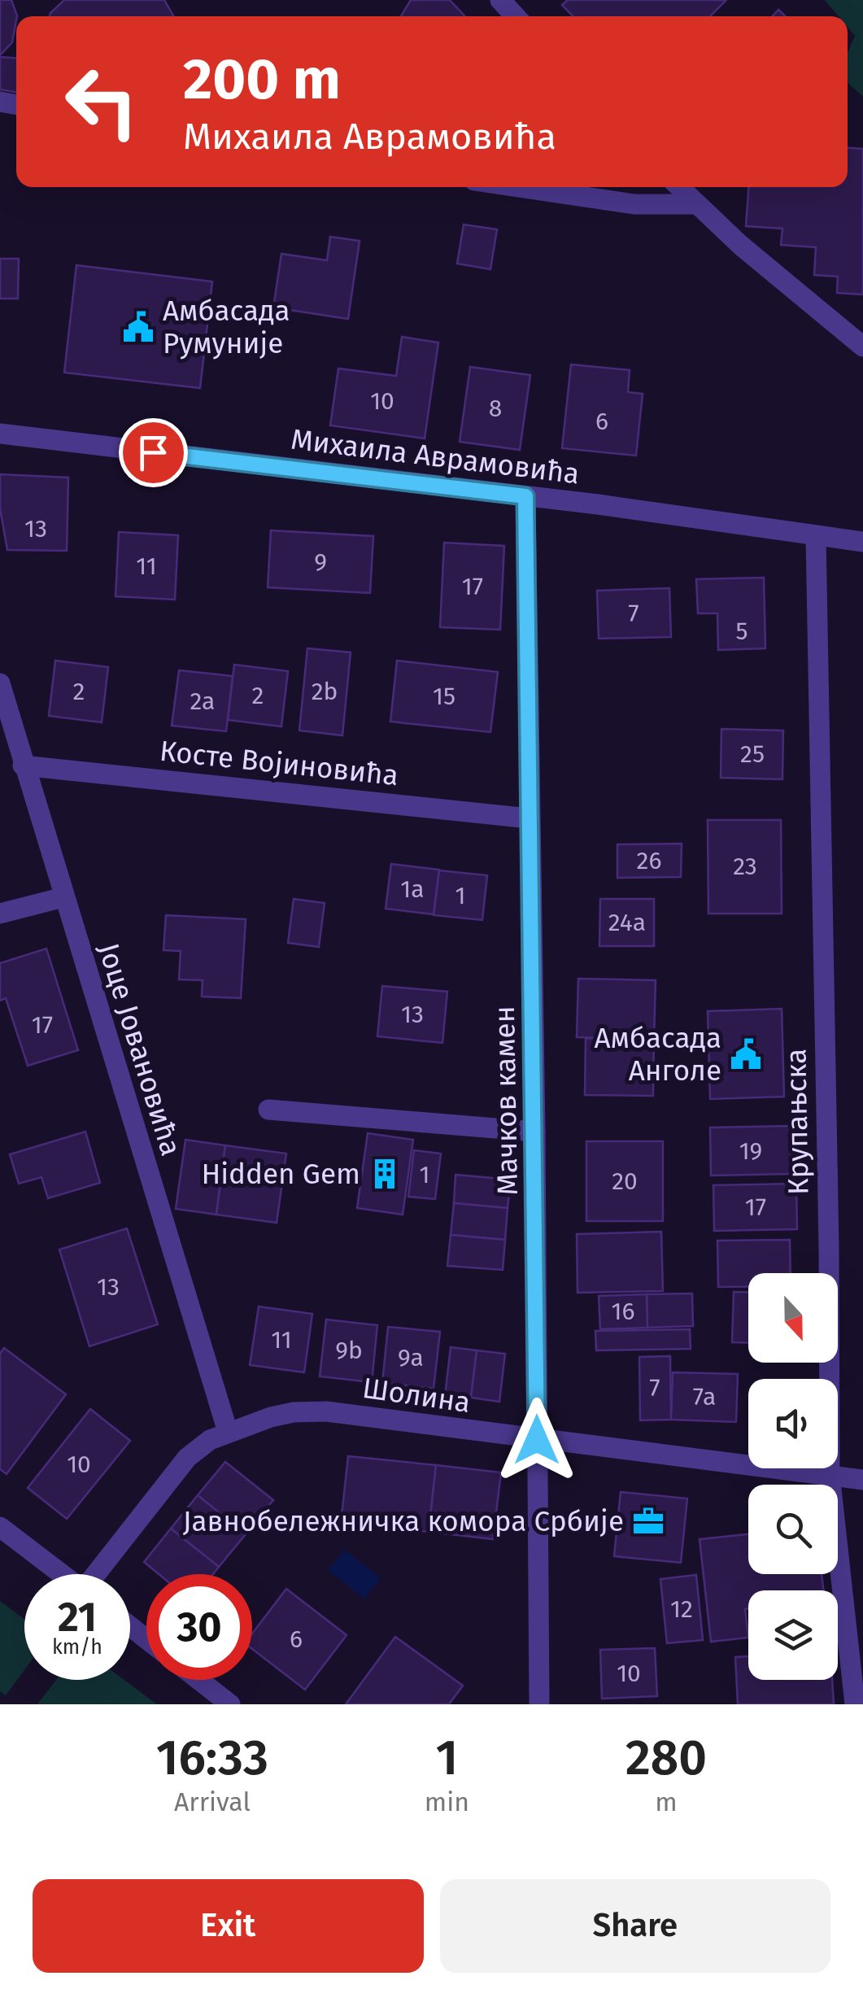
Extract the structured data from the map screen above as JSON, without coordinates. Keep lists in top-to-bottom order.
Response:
{
  "streets": {
    "street": [
      "Михаила Аврамовића",
      "Косте Војиновића",
      "Јоце Јовановића",
      "Мачков камен",
      "Крупањска",
      "Шолина"
    ]
  },
  "crossings": [
    ["Михаила Аврамовића", "Мачков камен"],
    ["Михаила Аврамовића", "Крупањска"],
    ["Косте Војиновића", "Јоце Јовановића"],
    ["Косте Војиновића", "Мачков камен"],
    ["Јоце Јовановића", "Шолина"],
    ["Мачков камен", "Шолина"],
    ["Крупањска", "Шолина"]
  ],
  "places": {
    "public building": ["Амбасада Румуније", "Амбасада Анголе"],
    "building": ["Hidden Gem"],
    "office": ["Јавнобележничка комора Србије"]
  },
  "house_numbers": [
    "10",
    "8",
    "6",
    "13",
    "9",
    "11",
    "17",
    "7",
    "5",
    "2",
    "2b",
    "2",
    "15",
    "2a",
    "25",
    "26",
    "23",
    "1a",
    "1",
    "24a",
    "13",
    "17",
    "19",
    "1",
    "20",
    "17",
    "13",
    "16",
    "11",
    "9b",
    "9a",
    "7",
    "7a",
    "10",
    "12",
    "6",
    "10"
  ],
  "north": "bottom",
  "page": {
    "turn": ["200 m", "Михаила Аврамовића"],
    "speed": "21 km/h",
    "limit": "30",
    "eta": [
      "16:33",
      "Arrival",
      "1",
      "min",
      "280",
      "m"
    ],
    "buttons": ["Exit", "Share"]
  }
}
